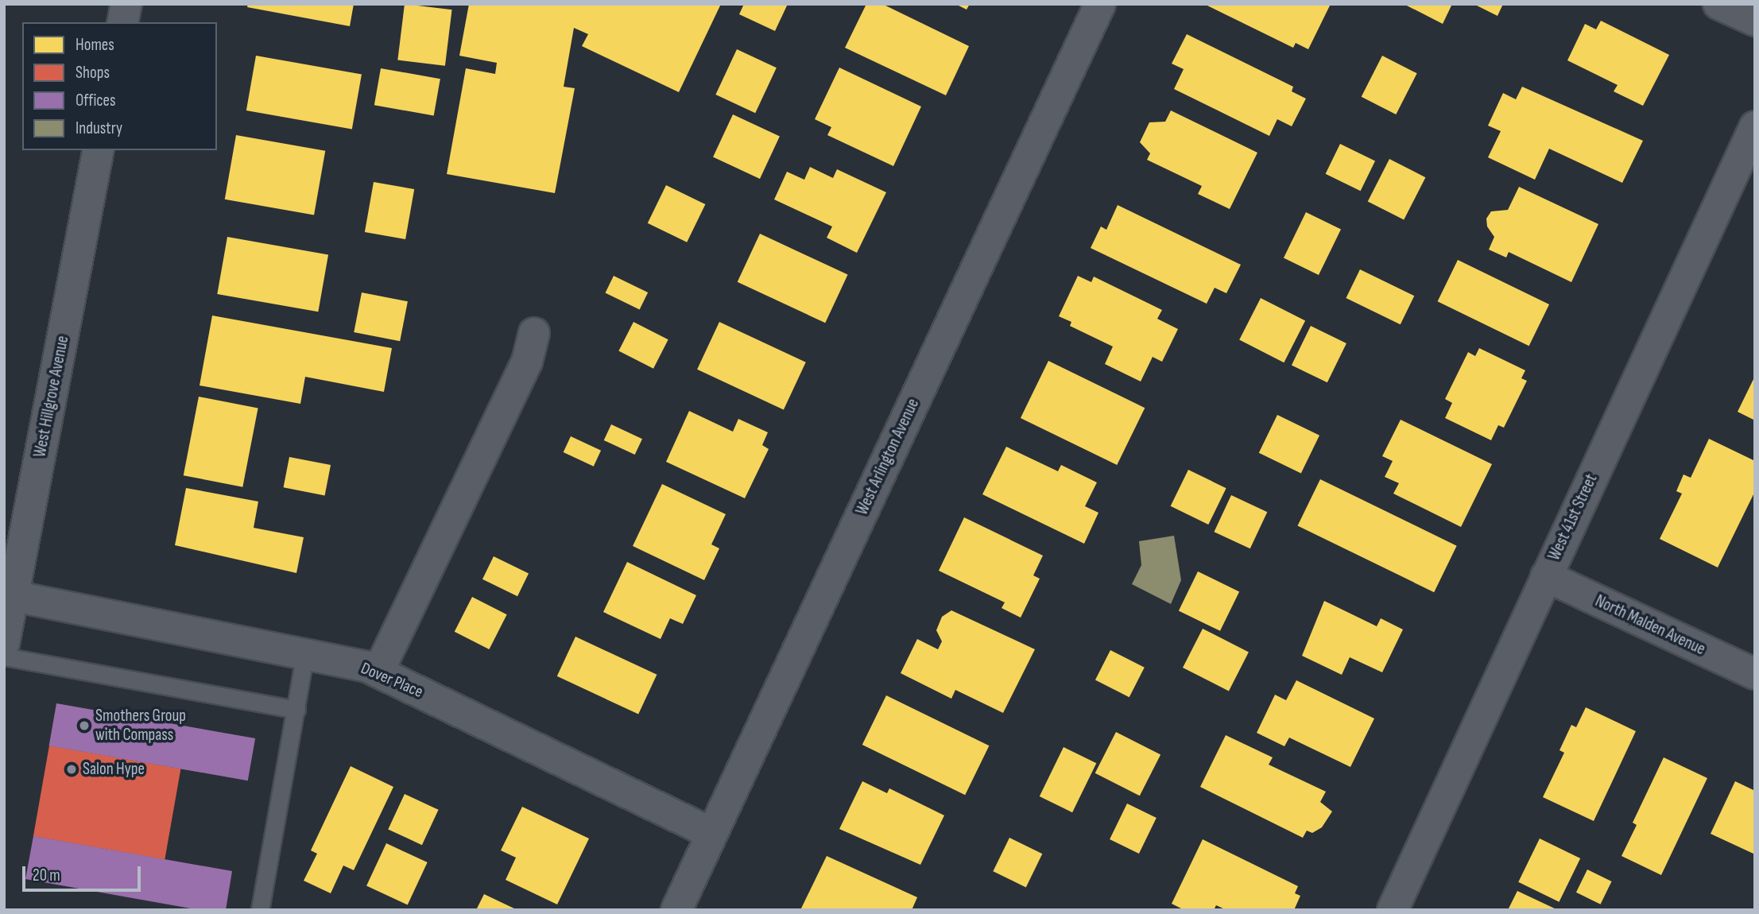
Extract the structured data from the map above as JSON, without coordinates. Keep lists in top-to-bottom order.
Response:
{
  "streets": {
    "street": [
      "West Hillgrove Avenue",
      "West Arlington Avenue",
      "West 41st Street",
      "North Malden Avenue",
      "Dover Place"
    ]
  },
  "crossings": [
    ["West Hillgrove Avenue", "Dover Place"],
    ["West Arlington Avenue", "Dover Place"],
    ["West 41st Street", "North Malden Avenue"]
  ],
  "places": ["Smothers Group with Compass", "Salon Hype"],
  "legend": [
    "Homes",
    "Shops",
    "Offices",
    "Industry"
  ],
  "scale_bar": "20 m"
}
